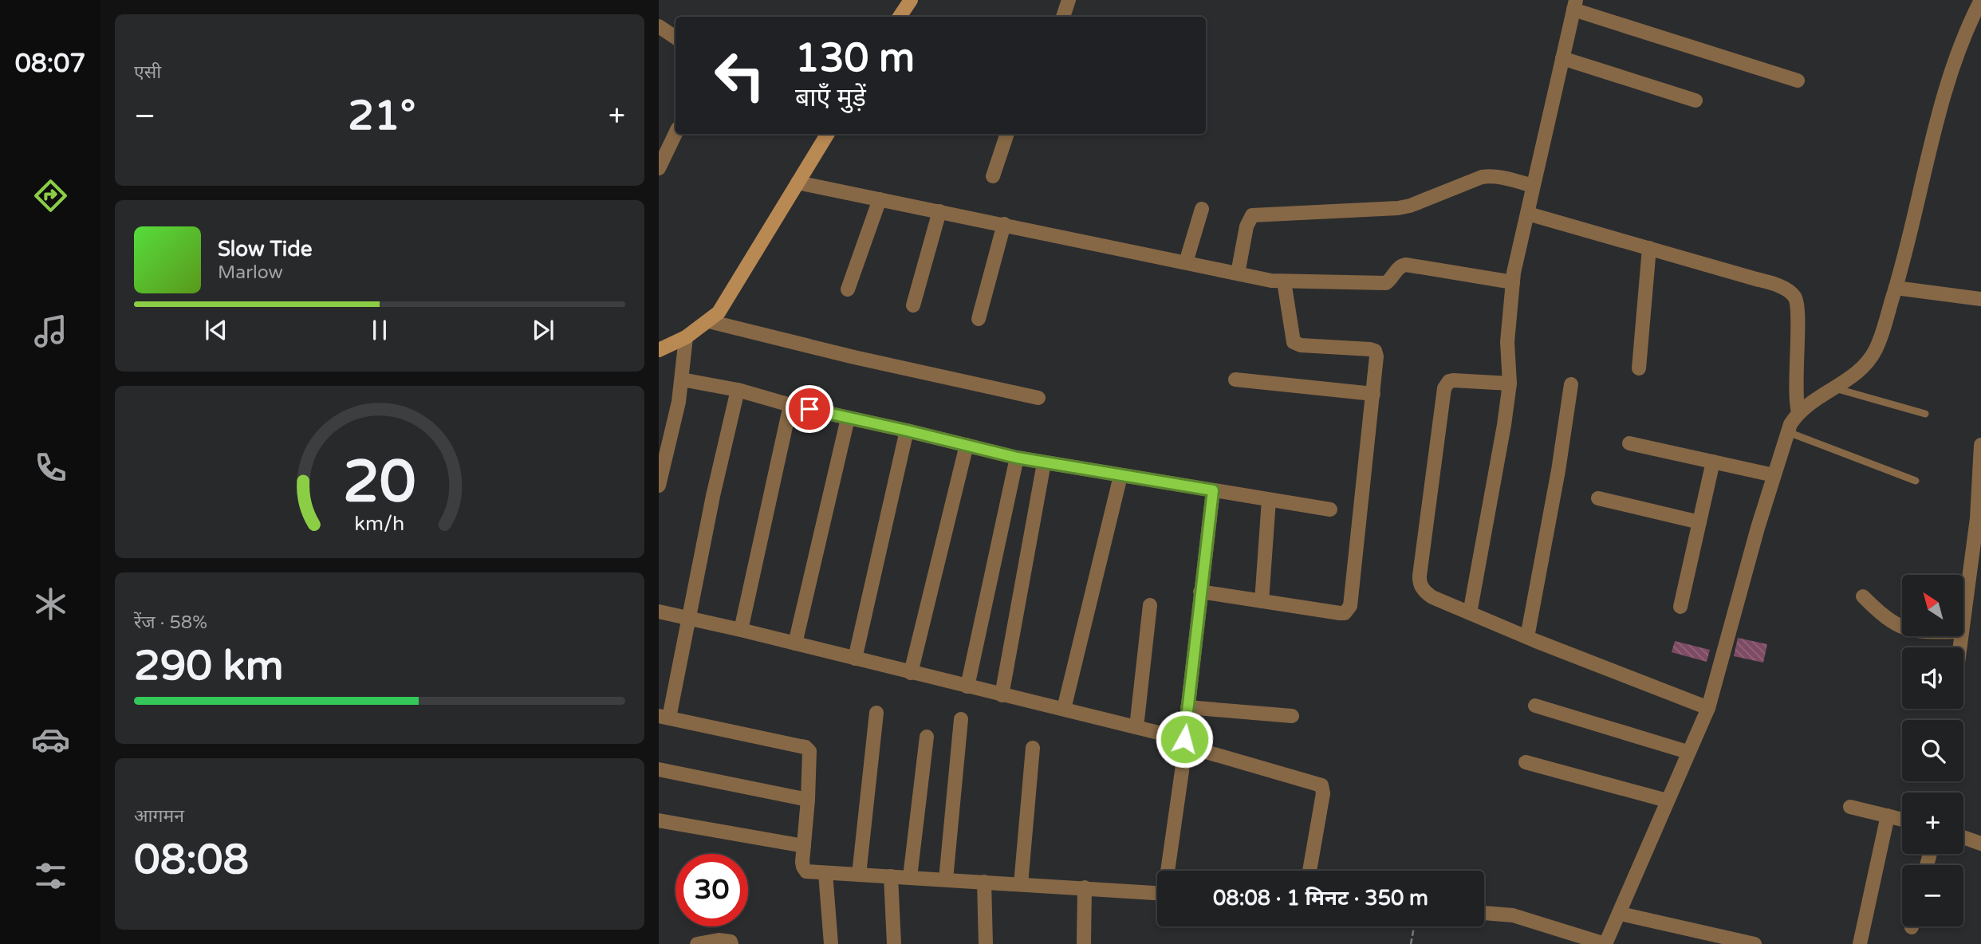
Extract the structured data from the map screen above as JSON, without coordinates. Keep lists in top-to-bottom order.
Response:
{
  "north": "top left",
  "page": {
    "tabs": "08:07",
    "tile": [
      "एसी",
      ["रेंज · 58%", "290 km"],
      ["आगमन", "08:08"]
    ],
    "turn": ["130 m", "बाएँ मुड़ें"],
    "heat": ["−", "21°", "+"],
    "song": ["Slow Tide", "Marlow"],
    "map_buttons": ["+", "−"],
    "limit": "30",
    "trip": "08:08 · 1 मिनट · 350 m",
    "gauge": ["20", "km/h"]
  }
}
